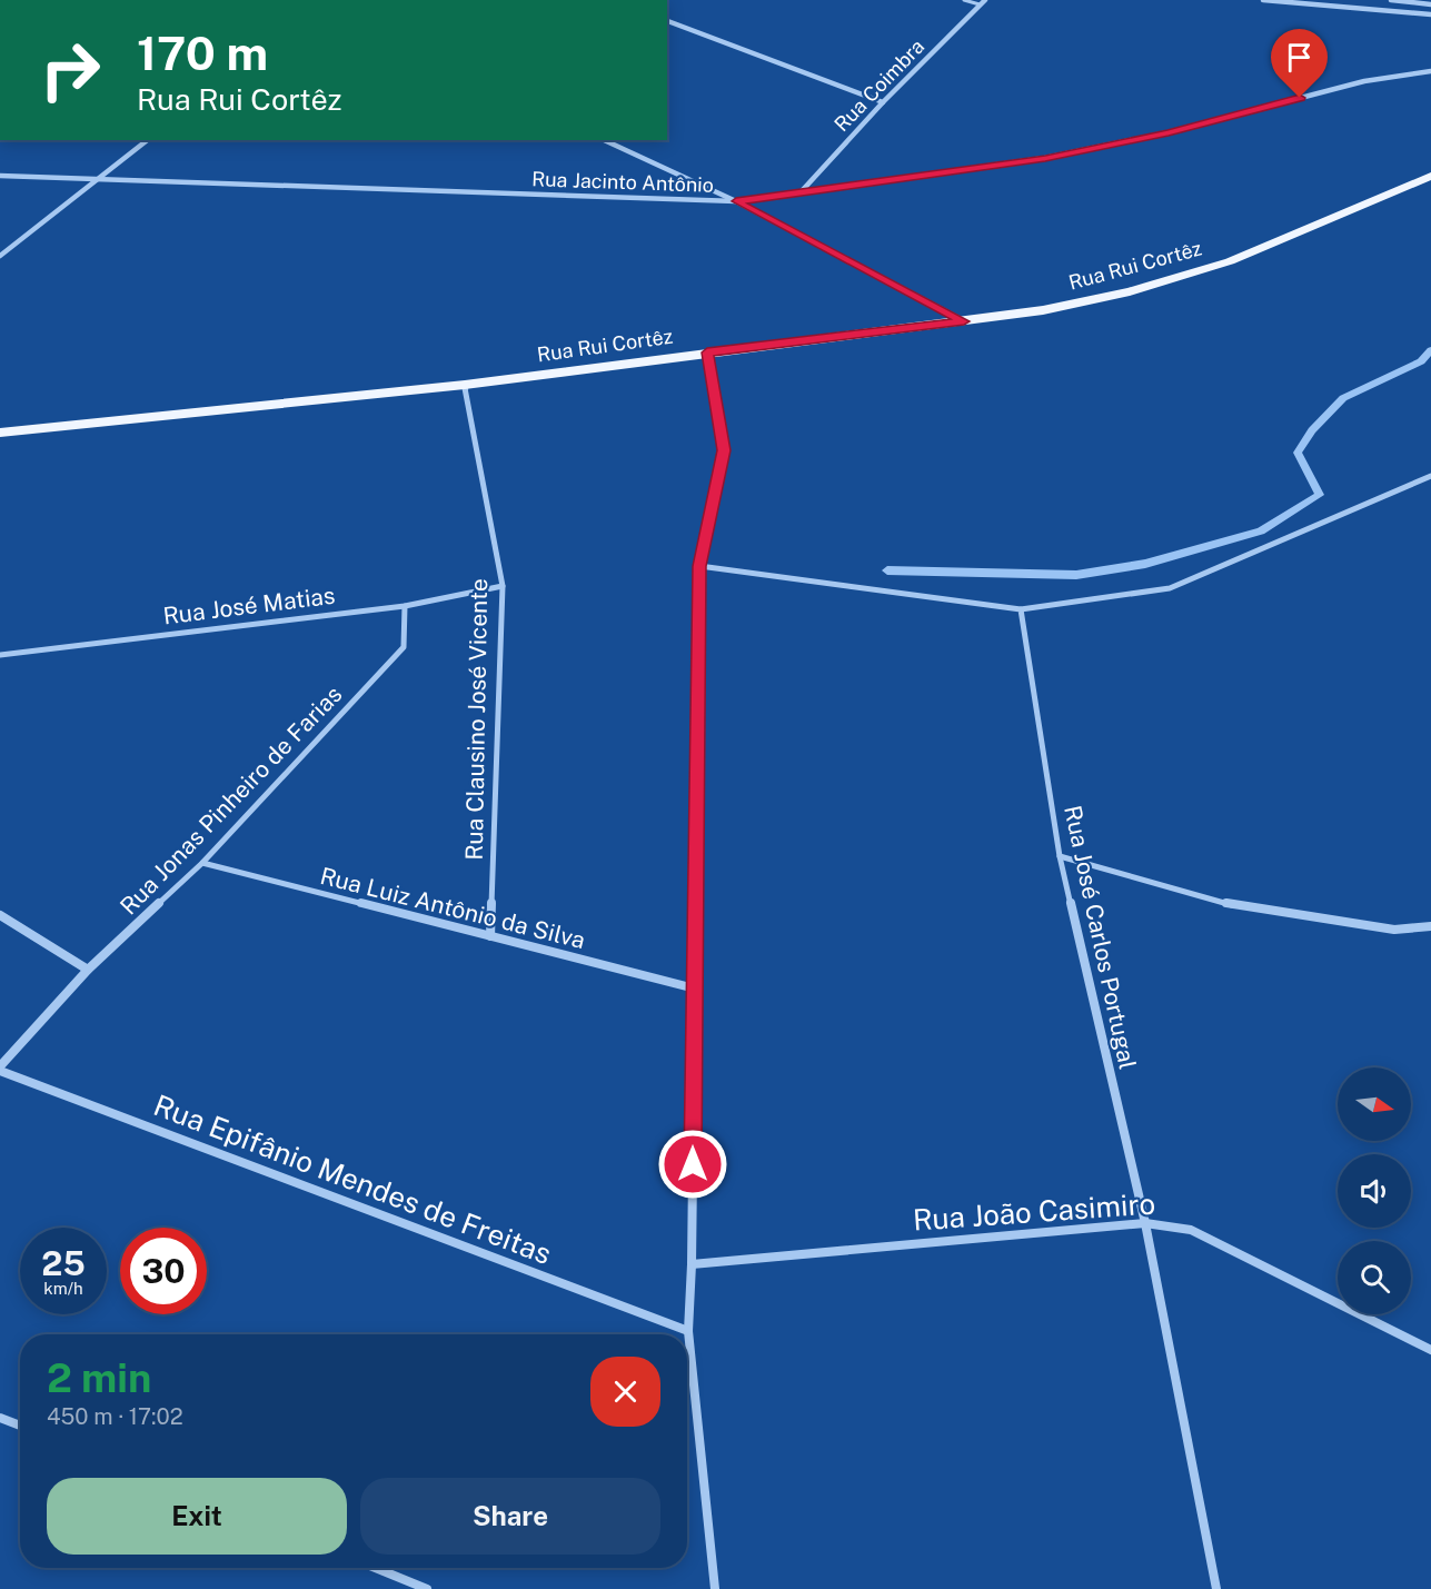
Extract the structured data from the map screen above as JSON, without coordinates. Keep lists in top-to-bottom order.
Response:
{
  "streets": {
    "main road": ["Rua Rui Cortêz"],
    "street": [
      "Rua Coimbra",
      "Rua Jacinto Antônio",
      "Rua José Matias",
      "Rua Clausino José Vicente",
      "Rua Jonas Pinheiro de Farias",
      "Rua Luiz Antônio da Silva",
      "Rua José Carlos Portugal",
      "Rua Epifânio Mendes de Freitas",
      "Rua João Casimiro"
    ]
  },
  "crossings": [
    ["Rua Coimbra", "Rua Jacinto Antônio"],
    ["Rua Rui Cortêz", "Rua Clausino José Vicente"],
    ["Rua José Matias", "Rua Clausino José Vicente"],
    ["Rua José Matias", "Rua Jonas Pinheiro de Farias"],
    ["Rua Clausino José Vicente", "Rua Luiz Antônio da Silva"],
    ["Rua Jonas Pinheiro de Farias", "Rua Luiz Antônio da Silva"],
    ["Rua José Carlos Portugal", "Rua João Casimiro"]
  ],
  "north": "right",
  "page": {
    "turn": ["170 m", "Rua Rui Cortêz"],
    "speed": "25 km/h",
    "limit": "30",
    "heading": ["2 min", "450 m · 17:02"],
    "buttons": ["Exit", "Share"]
  }
}
